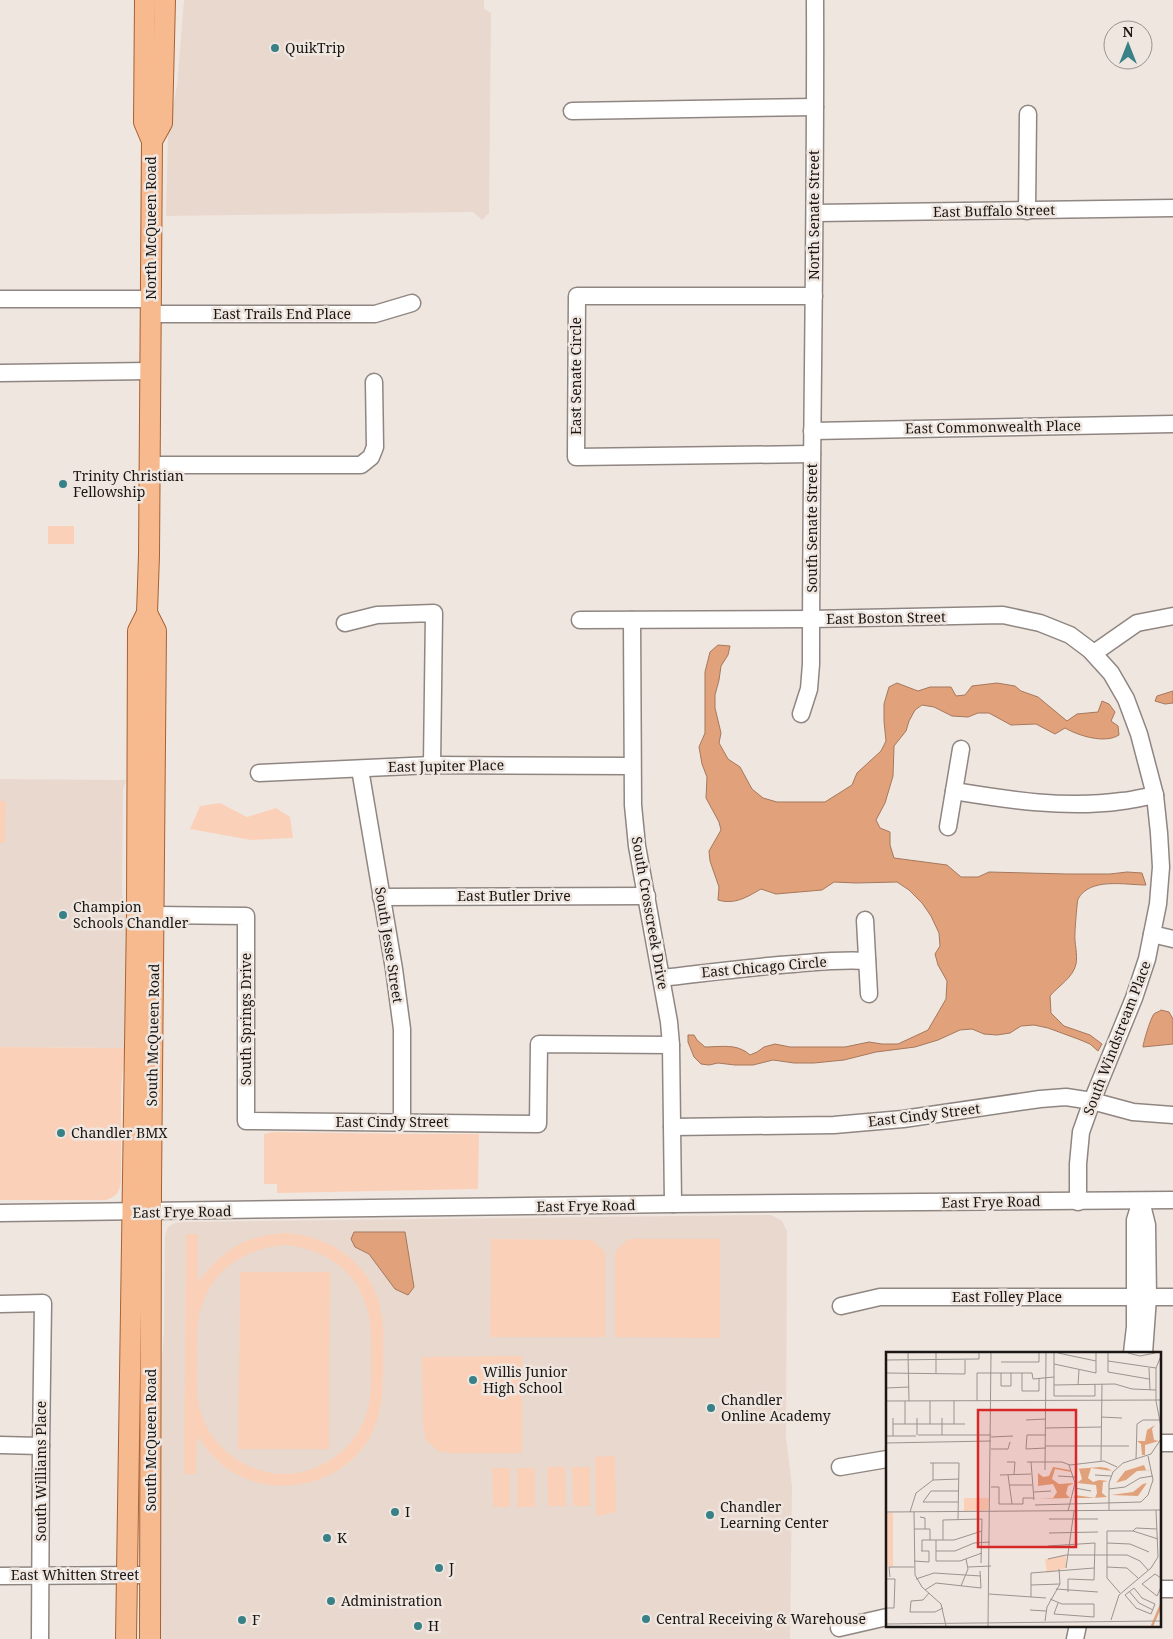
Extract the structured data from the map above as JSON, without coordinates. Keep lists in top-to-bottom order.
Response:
{
  "streets": {
    "main road": ["North McQueen Road", "South McQueen Road"],
    "street": [
      "East Buffalo Street",
      "North Senate Street",
      "East Trails End Place",
      "East Senate Circle",
      "East Commonwealth Place",
      "South Senate Street",
      "East Boston Street",
      "East Jupiter Place",
      "East Butler Drive",
      "South Crosscreek Drive",
      "South Jesse Street",
      "East Chicago Circle",
      "South Springs Drive",
      "South Windstream Place",
      "East Cindy Street",
      "East Frye Road",
      "East Folley Place",
      "South Williams Place",
      "East Whitten Street"
    ]
  },
  "crossings": [
    ["East Buffalo Street", "North Senate Street"],
    ["North Senate Street", "East Senate Circle"],
    ["North Senate Street", "East Commonwealth Place"],
    ["North Senate Street", "South Senate Street"],
    ["North McQueen Road", "East Trails End Place"],
    ["North McQueen Road", "South McQueen Road"],
    ["East Trails End Place", "South McQueen Road"],
    ["East Senate Circle", "South Senate Street"],
    ["East Commonwealth Place", "South Senate Street"],
    ["South Senate Street", "East Boston Street"],
    ["East Boston Street", "South Crosscreek Drive"],
    ["East Boston Street", "South Windstream Place"],
    ["East Jupiter Place", "South Crosscreek Drive"],
    ["East Jupiter Place", "South Jesse Street"],
    ["East Butler Drive", "South Crosscreek Drive"],
    ["East Butler Drive", "South Jesse Street"],
    ["South Crosscreek Drive", "East Chicago Circle"],
    ["South Crosscreek Drive", "East Cindy Street"],
    ["South Crosscreek Drive", "East Frye Road"],
    ["South Jesse Street", "East Cindy Street"],
    ["South Springs Drive", "South McQueen Road"],
    ["South Springs Drive", "East Cindy Street"],
    ["South McQueen Road", "East Frye Road"],
    ["South McQueen Road", "East Whitten Street"],
    ["South Windstream Place", "East Cindy Street"],
    ["South Windstream Place", "East Frye Road"],
    ["South Williams Place", "East Whitten Street"]
  ],
  "places": [
    "QuikTrip",
    "Trinity Christian Fellowship",
    "Champion Schools Chandler",
    "Chandler BMX",
    "Willis Junior High School",
    "Chandler Online Academy",
    "I",
    "Chandler Learning Center",
    "K",
    "J",
    "Administration",
    "Central Receiving & Warehouse",
    "F",
    "H"
  ],
  "north": "top"
}
